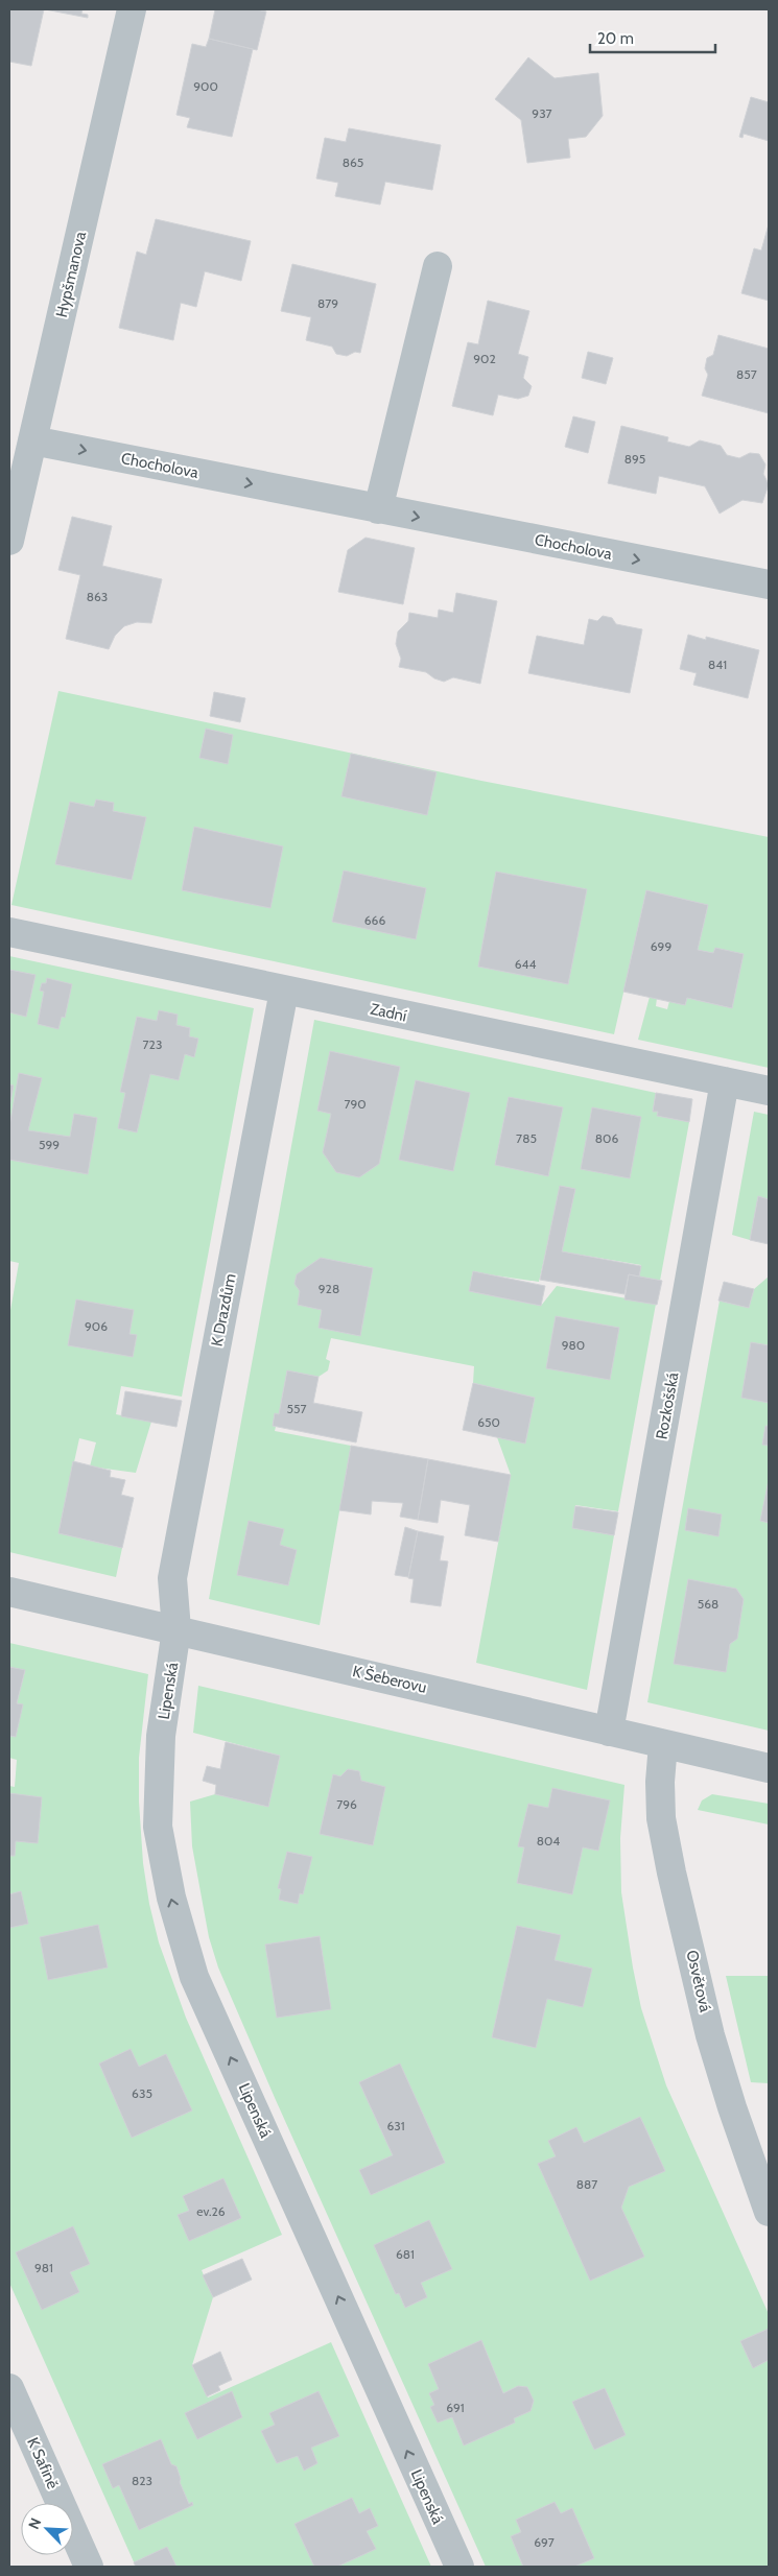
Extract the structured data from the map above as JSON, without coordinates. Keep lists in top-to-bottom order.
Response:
{
  "streets": {
    "street": [
      "Hypšmanova",
      "Chocholova",
      "Zadní",
      "K Drazdům",
      "Rozkošská",
      "K Šeberovu",
      "Lipenská",
      "Osvětová",
      "K Safině"
    ]
  },
  "crossings": [
    ["Hypšmanova", "Chocholova"],
    ["Zadní", "K Drazdům"],
    ["Zadní", "Rozkošská"],
    ["K Drazdům", "K Šeberovu"],
    ["K Drazdům", "Lipenská"],
    ["Rozkošská", "K Šeberovu"],
    ["K Šeberovu", "Lipenská"],
    ["K Šeberovu", "Osvětová"]
  ],
  "one_way": ["Chocholova", "Lipenská"],
  "house_numbers": [
    "900",
    "937",
    "865",
    "879",
    "902",
    "857",
    "895",
    "863",
    "841",
    "666",
    "699",
    "644",
    "723",
    "790",
    "785",
    "806",
    "599",
    "928",
    "906",
    "980",
    "557",
    "650",
    "568",
    "796",
    "804",
    "635",
    "631",
    "887",
    "ev.26",
    "681",
    "981",
    "691",
    "823",
    "697"
  ],
  "scale_bar": "20 m",
  "north": "top left"
}
